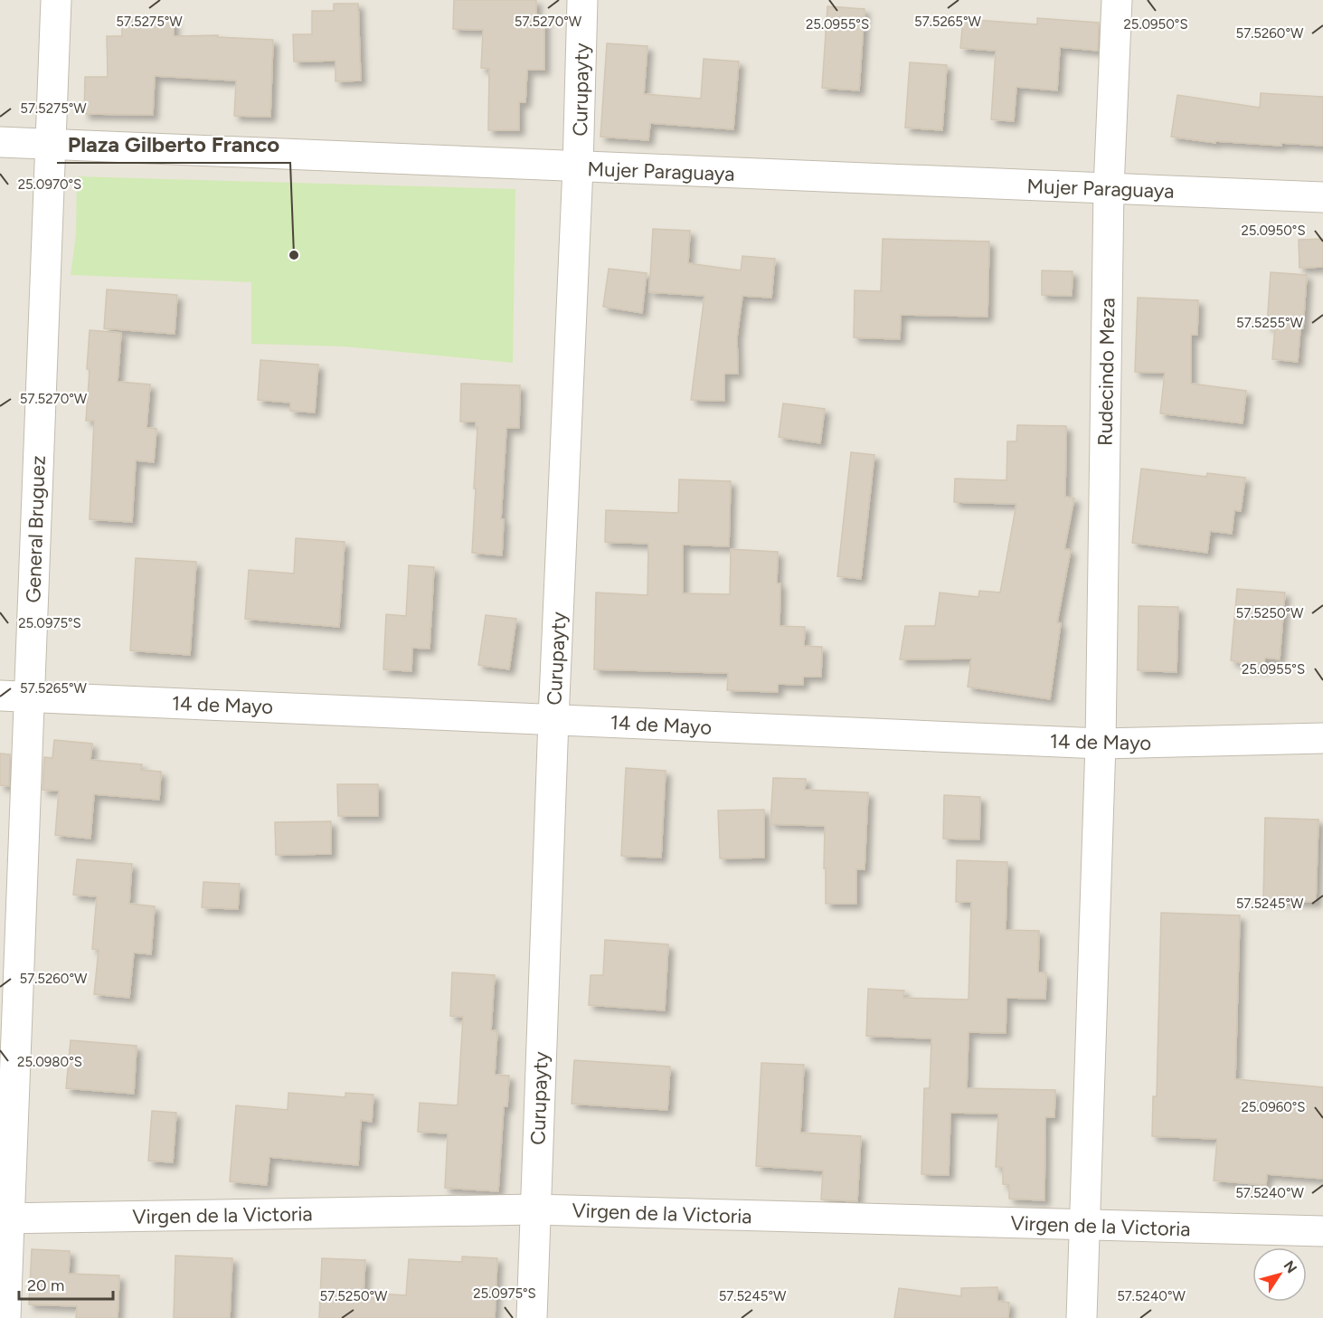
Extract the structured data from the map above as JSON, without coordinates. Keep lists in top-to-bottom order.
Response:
{
  "streets": {
    "street": [
      "Curupayty",
      "Mujer Paraguaya",
      "Rudecindo Meza",
      "General Bruguez",
      "14 de Mayo",
      "Virgen de la Victoria"
    ]
  },
  "crossings": [
    ["Curupayty", "Mujer Paraguaya"],
    ["Curupayty", "14 de Mayo"],
    ["Curupayty", "Virgen de la Victoria"],
    ["Mujer Paraguaya", "Rudecindo Meza"],
    ["Mujer Paraguaya", "General Bruguez"],
    ["Rudecindo Meza", "14 de Mayo"],
    ["Rudecindo Meza", "Virgen de la Victoria"],
    ["General Bruguez", "14 de Mayo"],
    ["General Bruguez", "Virgen de la Victoria"]
  ],
  "places": ["Plaza Gilberto Franco"],
  "scale_bar": "20 m",
  "north": "top right",
  "coordinates": [
    "57.5275°W",
    "57.5270°W",
    "57.5265°W",
    "25.0955°S",
    "25.0950°S",
    "57.5260°W",
    "25.0970°S",
    "57.5255°W",
    "57.5250°W",
    "25.0975°S",
    "57.5245°W",
    "25.0980°S",
    "25.0960°S",
    "57.5240°W"
  ]
}
